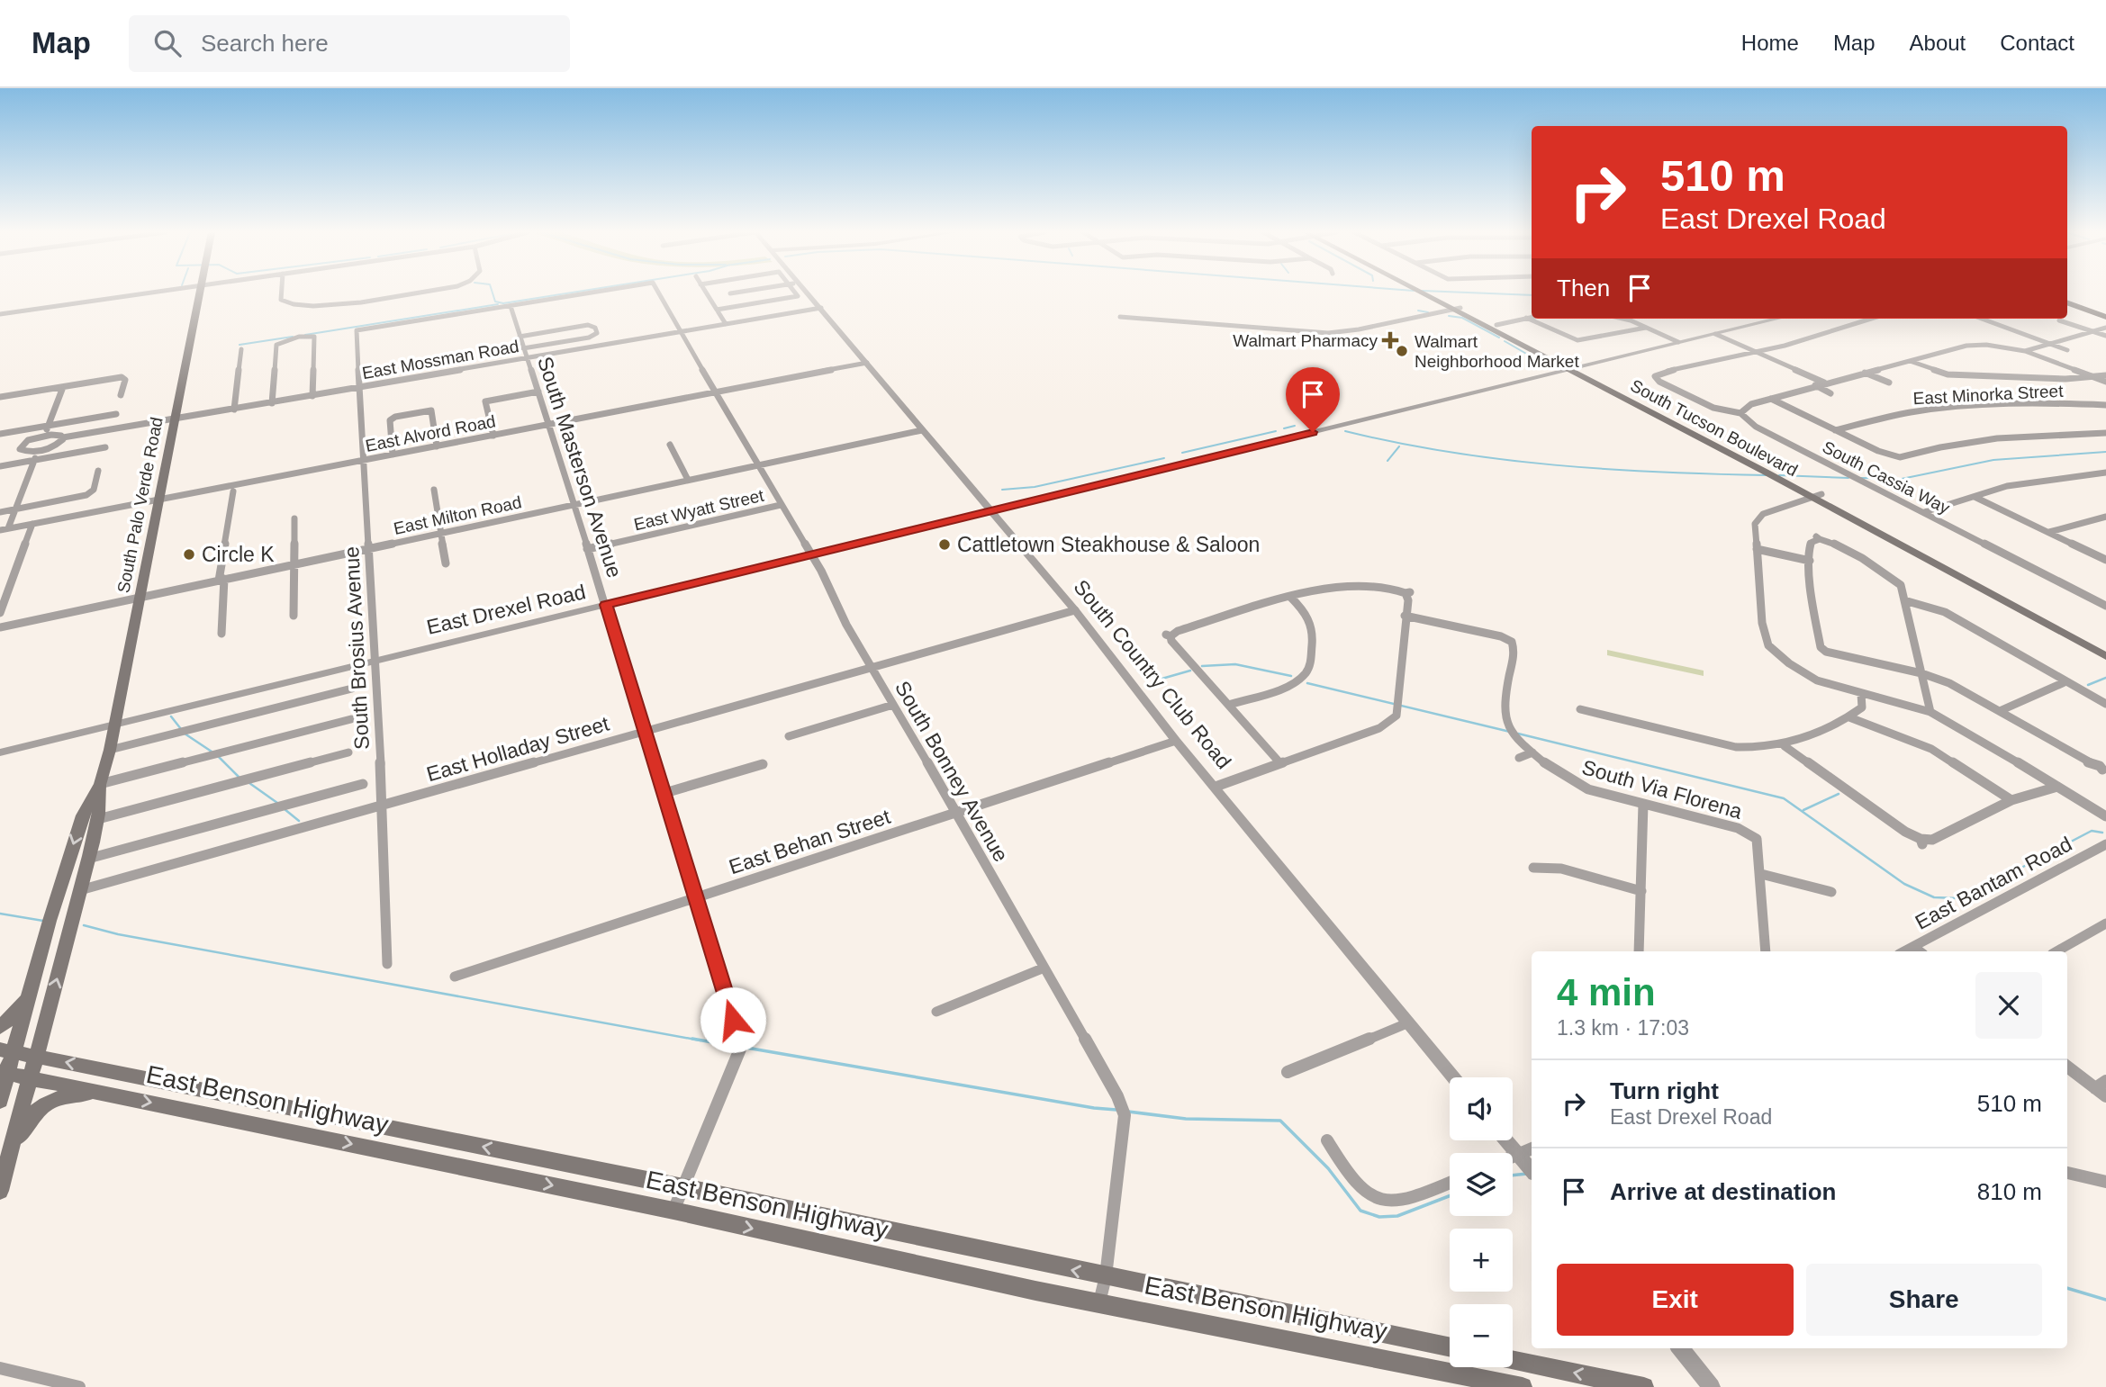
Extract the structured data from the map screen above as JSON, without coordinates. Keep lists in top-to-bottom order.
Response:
{
  "streets": {
    "main road": ["South Tucson Boulevard", "South Palo Verde Road", "East Benson Highway"],
    "street": [
      "East Mossman Road",
      "East Minorka Street",
      "East Alvord Road",
      "South Masterson Avenue",
      "South Cassia Way",
      "East Wyatt Street",
      "East Milton Road",
      "East Drexel Road",
      "South Brosius Avenue",
      "South Country Club Road",
      "East Holladay Street",
      "South Bonney Avenue",
      "South Via Florena",
      "East Behan Street",
      "East Bantam Road"
    ]
  },
  "crossings": [
    ["East Mossman Road", "South Masterson Avenue"],
    ["East Mossman Road", "South Palo Verde Road"],
    ["East Mossman Road", "South Brosius Avenue"],
    ["East Mossman Road", "South Country Club Road"],
    ["East Mossman Road", "South Bonney Avenue"],
    ["South Tucson Boulevard", "East Drexel Road"],
    ["East Alvord Road", "South Masterson Avenue"],
    ["East Alvord Road", "South Palo Verde Road"],
    ["East Alvord Road", "South Brosius Avenue"],
    ["East Alvord Road", "South Country Club Road"],
    ["East Alvord Road", "South Bonney Avenue"],
    ["South Masterson Avenue", "East Wyatt Street"],
    ["South Masterson Avenue", "East Milton Road"],
    ["South Masterson Avenue", "East Drexel Road"],
    ["South Masterson Avenue", "South Brosius Avenue"],
    ["South Masterson Avenue", "East Holladay Street"],
    ["South Masterson Avenue", "South Bonney Avenue"],
    ["South Masterson Avenue", "East Behan Street"],
    ["South Masterson Avenue", "East Benson Highway"],
    ["South Palo Verde Road", "East Milton Road"],
    ["South Palo Verde Road", "East Drexel Road"],
    ["South Palo Verde Road", "East Holladay Street"],
    ["South Palo Verde Road", "East Benson Highway"],
    ["East Wyatt Street", "South Bonney Avenue"],
    ["East Milton Road", "South Brosius Avenue"],
    ["East Milton Road", "South Country Club Road"],
    ["East Milton Road", "South Bonney Avenue"],
    ["East Drexel Road", "South Brosius Avenue"],
    ["East Drexel Road", "South Country Club Road"],
    ["East Drexel Road", "South Bonney Avenue"],
    ["South Brosius Avenue", "East Holladay Street"],
    ["South Brosius Avenue", "South Bonney Avenue"],
    ["South Country Club Road", "East Holladay Street"],
    ["South Country Club Road", "East Behan Street"],
    ["East Holladay Street", "South Bonney Avenue"],
    ["South Bonney Avenue", "East Behan Street"],
    ["South Bonney Avenue", "East Benson Highway"]
  ],
  "places": {
    "health": ["Walmart Pharmacy"],
    "other": ["Walmart Neighborhood Market", "Cattletown Steakhouse & Saloon", "Circle K"]
  },
  "page": {
    "header": "Map",
    "search": "Search here",
    "nav": [
      "Home",
      "Map",
      "About",
      "Contact"
    ],
    "turn": ["510 m", "East Drexel Road"],
    "then": "Then",
    "heading": ["4 min", "1.3 km · 17:03"],
    "list": [
      {
        "name": "Turn right",
        "note": "East Drexel Road",
        "value": "510 m"
      },
      {
        "name": "Arrive at destination",
        "value": "810 m"
      }
    ],
    "map_buttons": ["+", "−"],
    "buttons": ["Exit", "Share"]
  }
}
